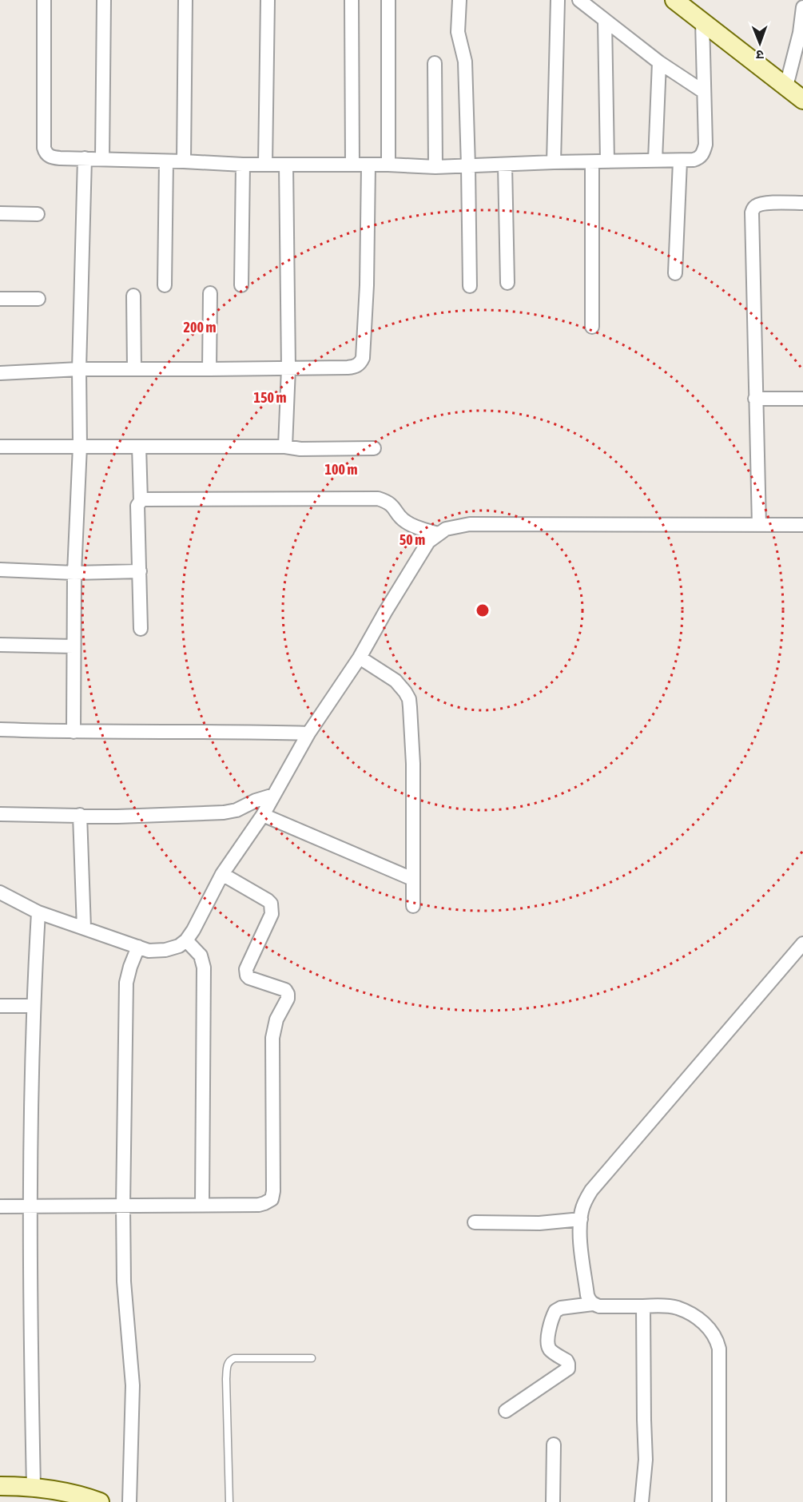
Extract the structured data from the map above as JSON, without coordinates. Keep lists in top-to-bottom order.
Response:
{
  "north": "bottom",
  "rings": [
    "200 m",
    "150 m",
    "100 m",
    "50 m"
  ]
}
